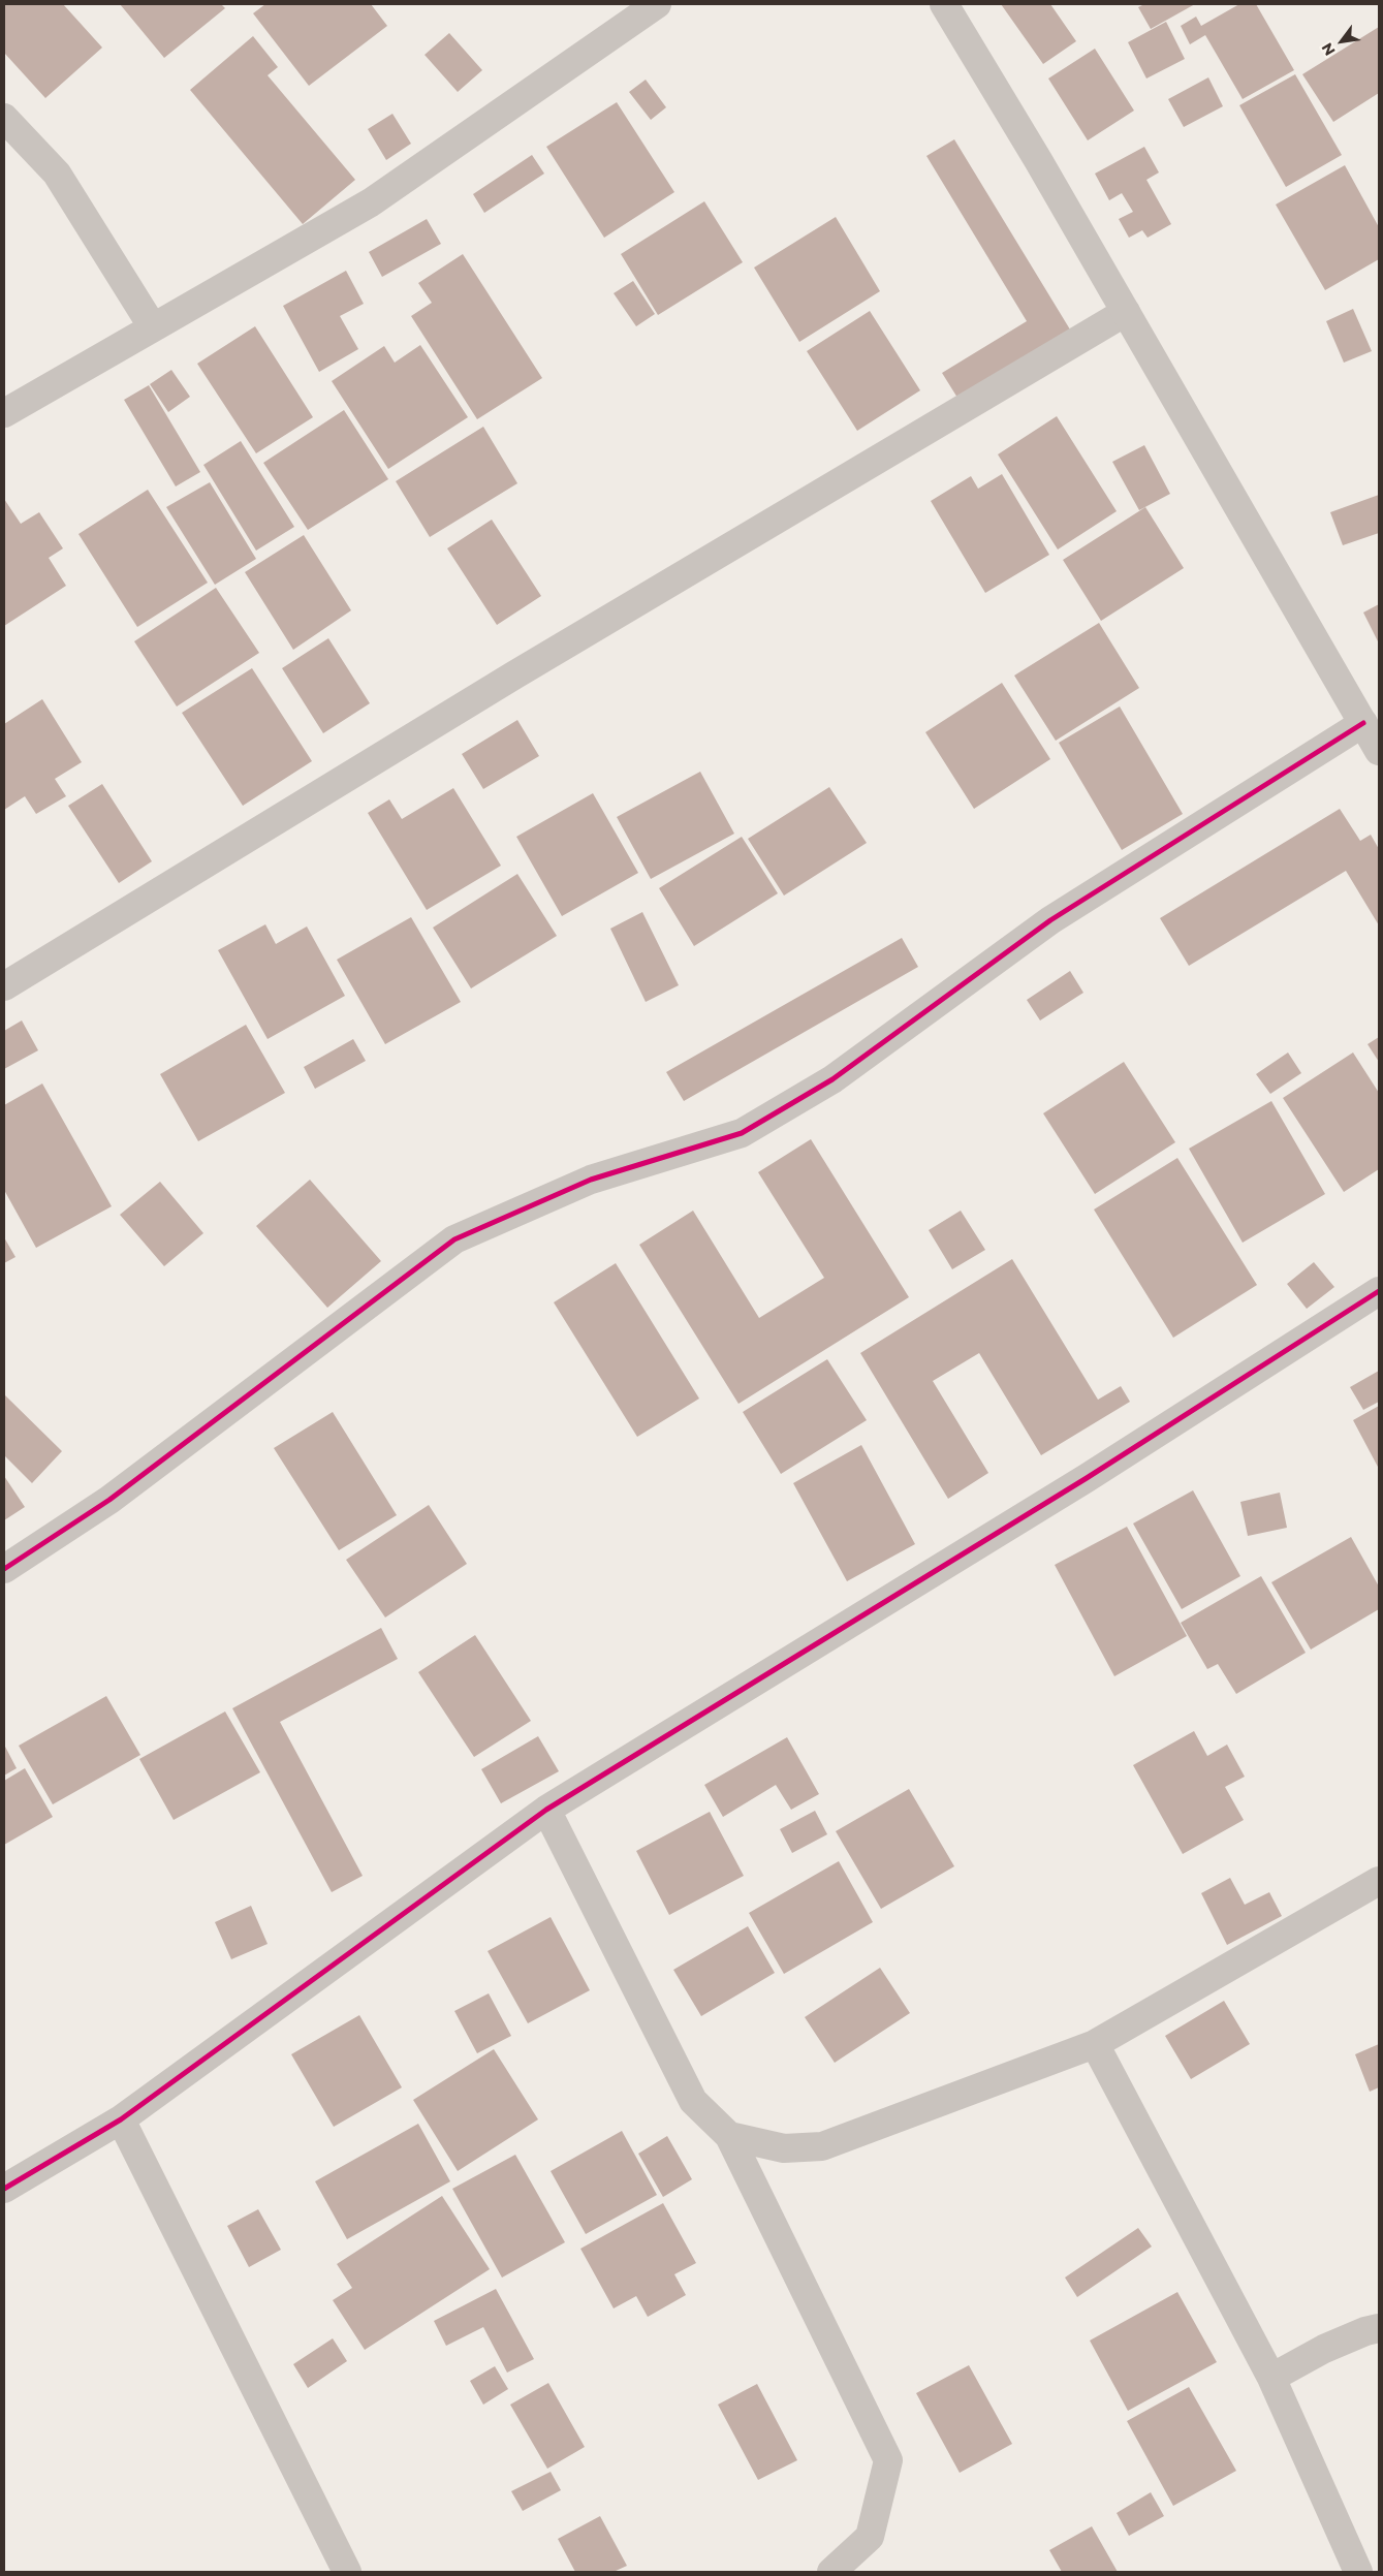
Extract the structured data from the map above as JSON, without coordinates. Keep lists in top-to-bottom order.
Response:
{
  "north": "bottom left"
}
